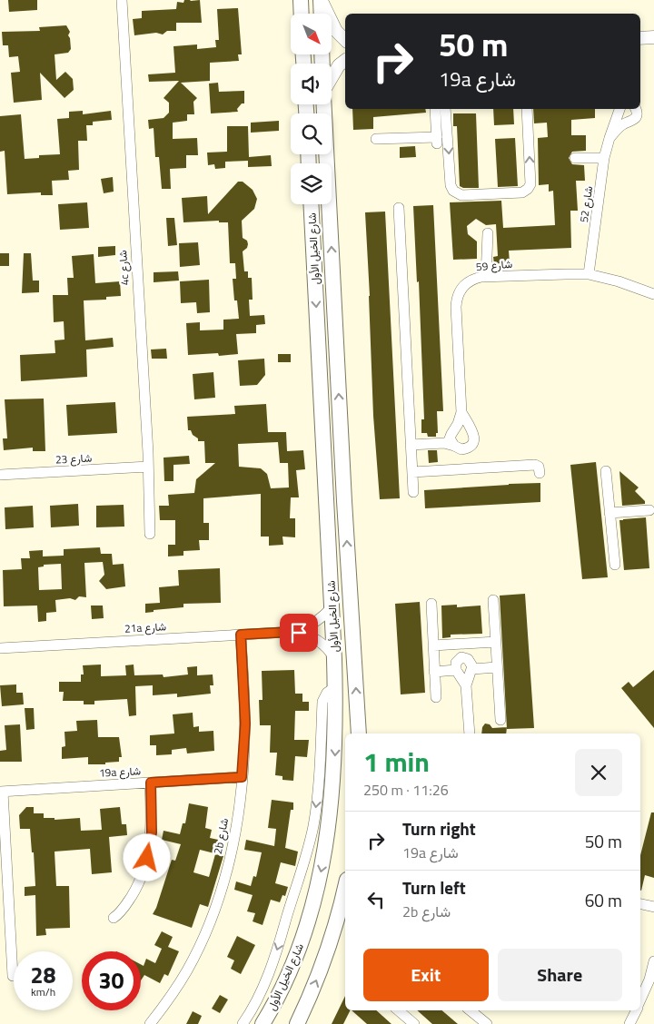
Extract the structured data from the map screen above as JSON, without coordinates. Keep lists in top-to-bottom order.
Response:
{
  "streets": {
    "main road": ["شارع الخيل الأول"],
    "street": [
      "شارع 52",
      "شارع 59",
      "4c شارع",
      "شارع 23",
      "21a شارع",
      "19a شارع",
      "2b شارع"
    ]
  },
  "crossings": [
    ["شارع 52", "شارع 59"],
    ["شارع الخيل الأول", "21a شارع"],
    ["4c شارع", "شارع 23"],
    ["21a شارع", "2b شارع"],
    ["19a شارع", "2b شارع"]
  ],
  "north": "bottom right",
  "page": {
    "turn": ["50 m", "19a شارع"],
    "heading": ["1 min", "250 m · 11:26"],
    "list": [
      {
        "name": "Turn right",
        "note": "19a شارع",
        "value": "50 m"
      },
      {
        "name": "Turn left",
        "note": "2b شارع",
        "value": "60 m"
      }
    ],
    "buttons": ["Exit", "Share"],
    "speed": "28 km/h",
    "limit": "30"
  }
}
